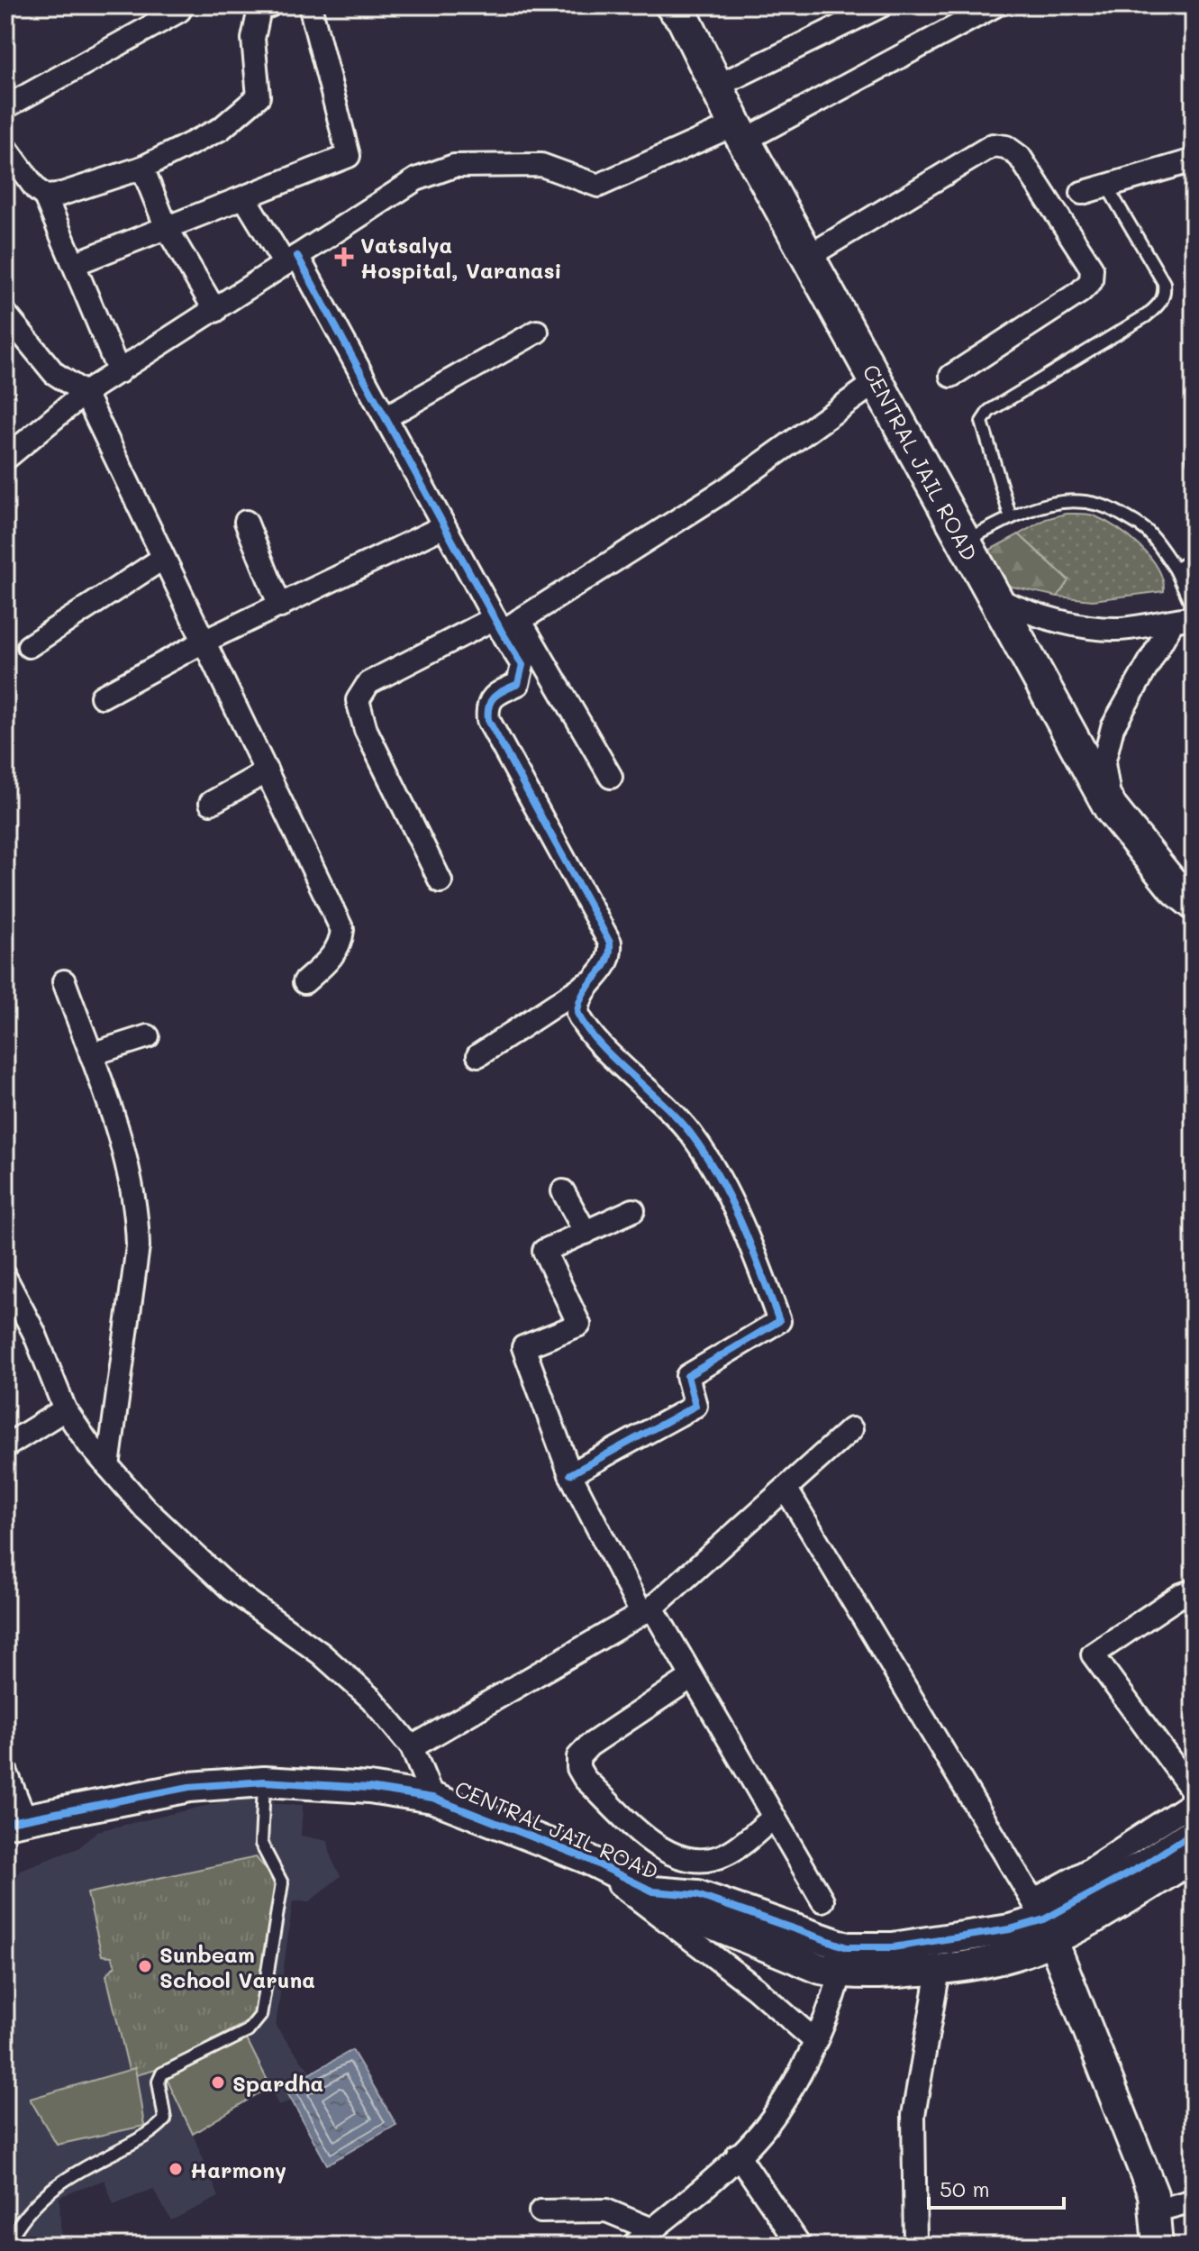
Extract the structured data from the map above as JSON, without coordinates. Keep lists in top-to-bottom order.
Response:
{
  "streets": {
    "main road": ["CENTRAL JAIL ROAD"]
  },
  "places": {
    "health": ["Vatsalya Hospital, Varanasi"],
    "other": ["Sunbeam School Varuna", "Spardha", "Harmony"]
  },
  "scale_bar": "50 m"
}
